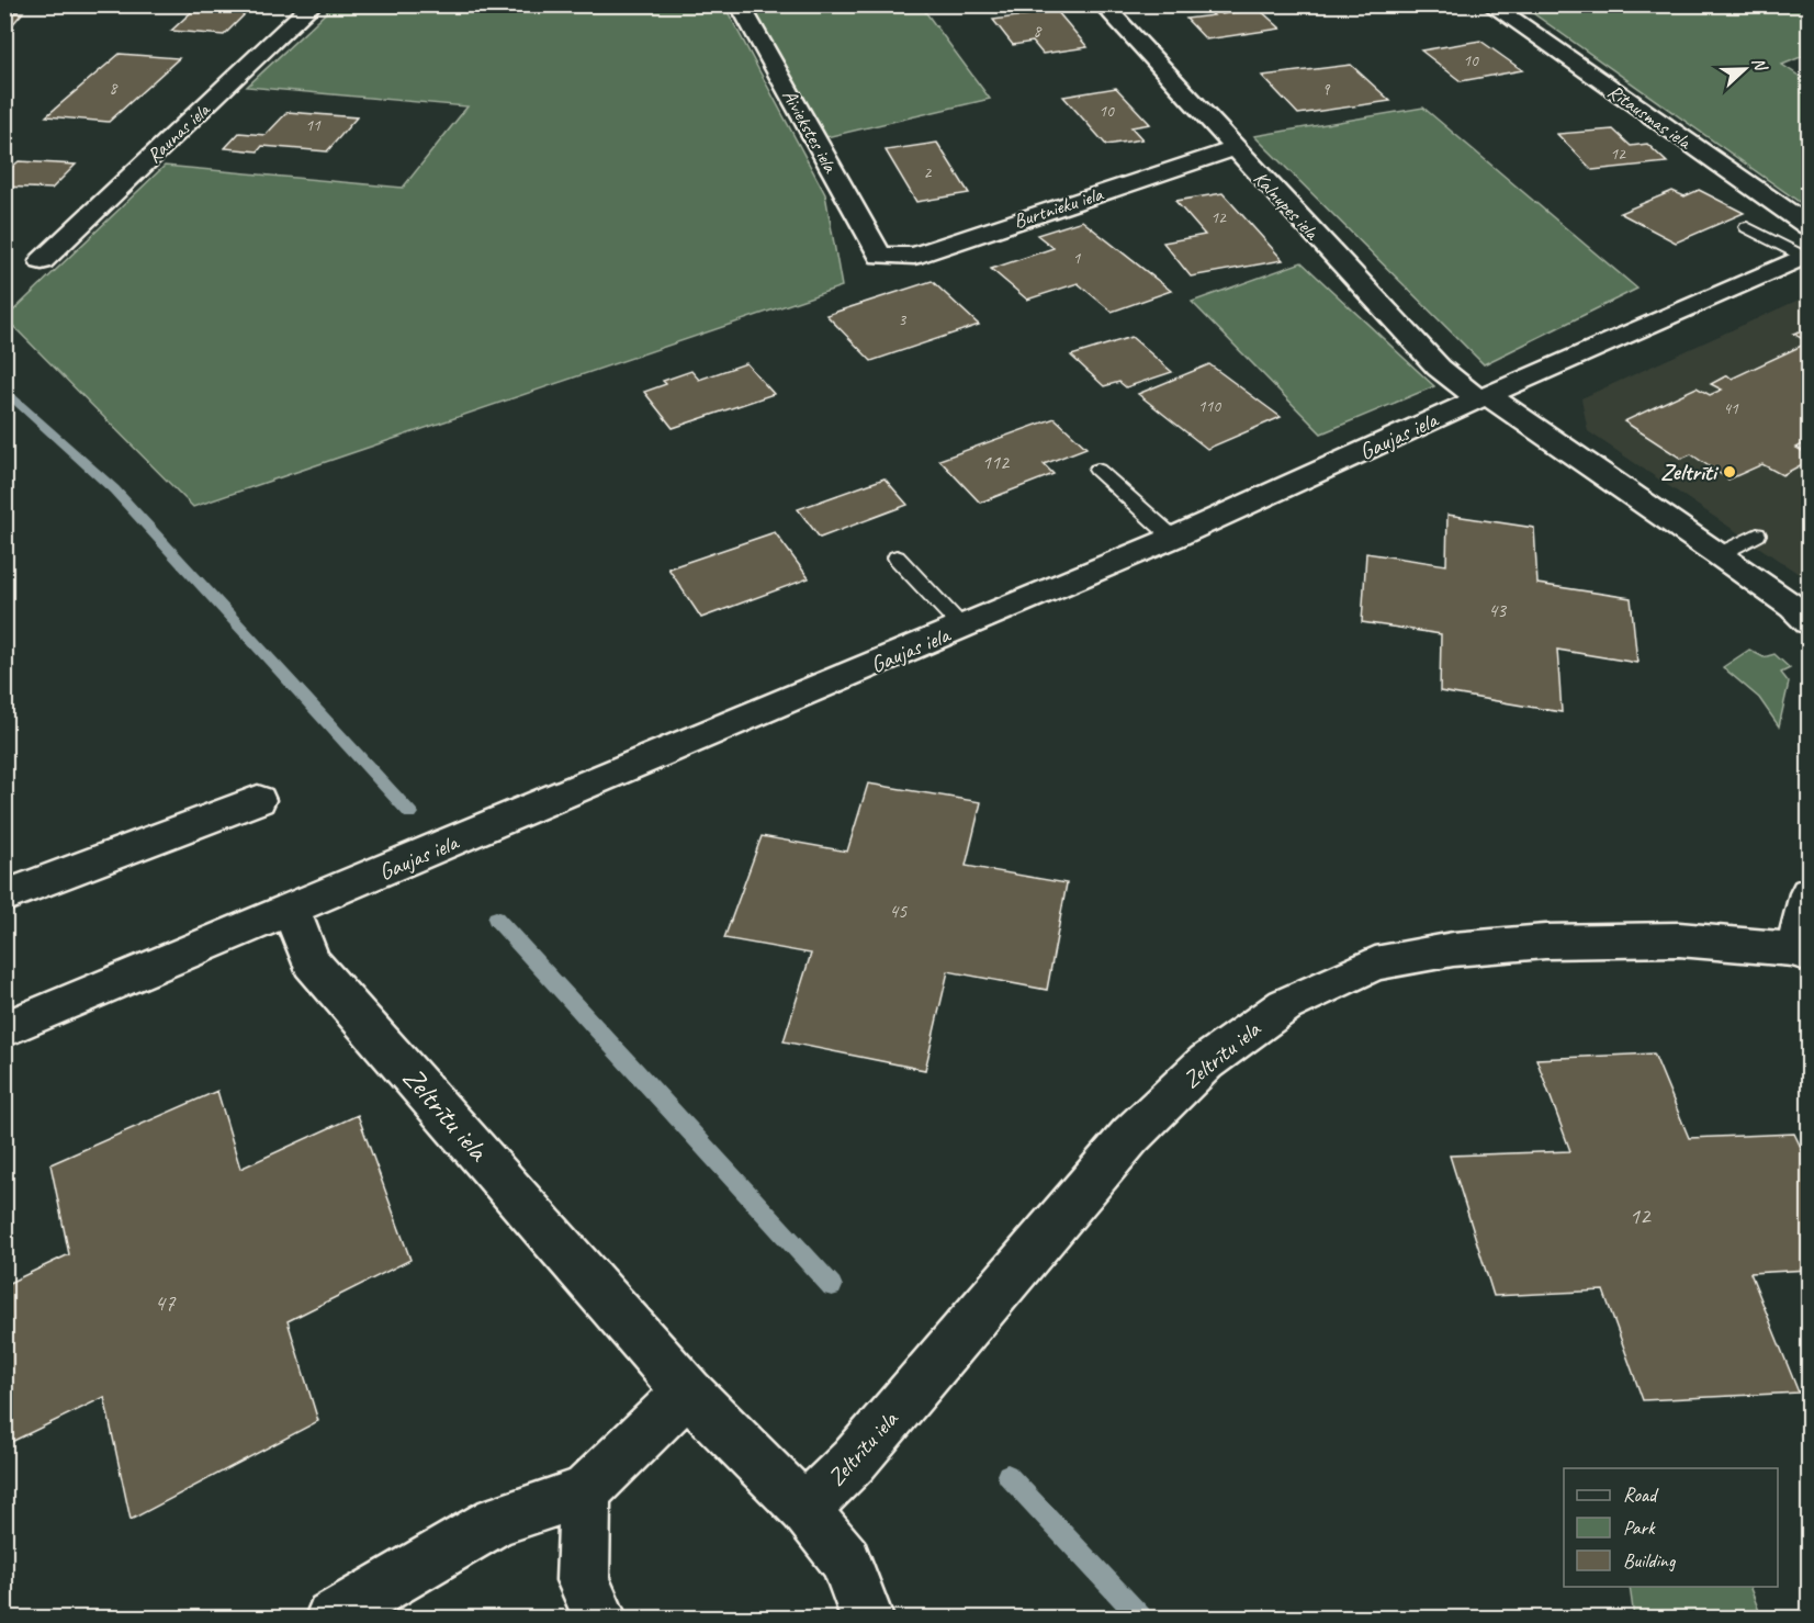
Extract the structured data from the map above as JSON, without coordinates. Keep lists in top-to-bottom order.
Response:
{
  "streets": {
    "street": [
      "Rītausmas iela",
      "Aiviekstes iela",
      "Raunas iela",
      "Kalnupes iela",
      "Burtnieku iela",
      "Gaujas iela",
      "Zeltrītu iela"
    ]
  },
  "crossings": [
    ["Aiviekstes iela", "Burtnieku iela"],
    ["Kalnupes iela", "Burtnieku iela"],
    ["Kalnupes iela", "Gaujas iela"],
    ["Gaujas iela", "Zeltrītu iela"]
  ],
  "places": ["Zeltrīti"],
  "house_numbers": [
    "8",
    "10",
    "8",
    "9",
    "10",
    "11",
    "12",
    "2",
    "12",
    "1",
    "3",
    "110",
    "41",
    "112",
    "43",
    "45",
    "12",
    "47"
  ],
  "legend": ["Road", "Park", "Building"],
  "north": "right"
}
